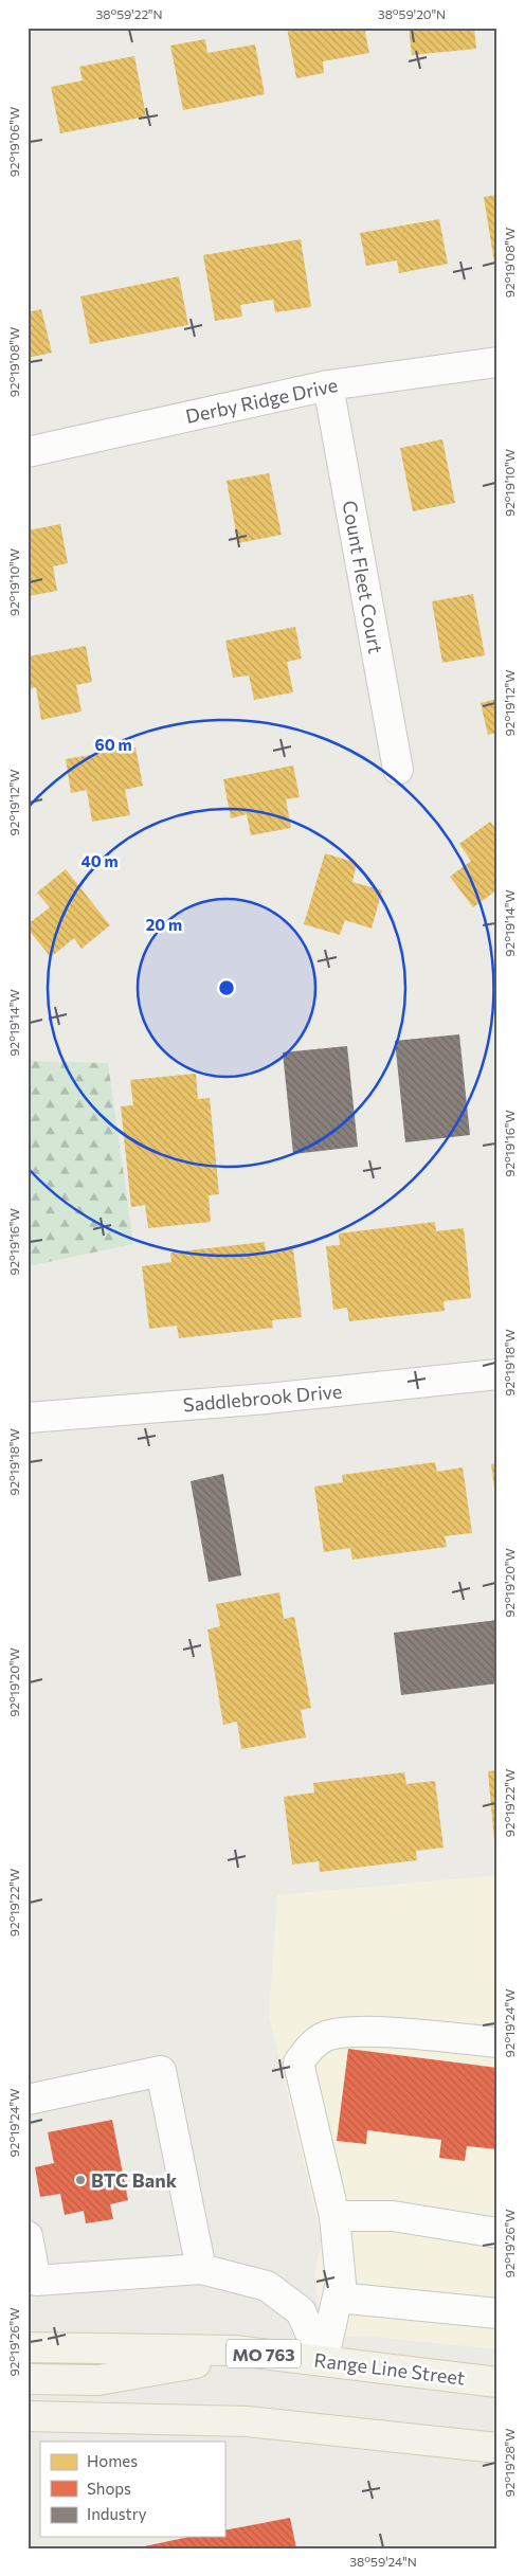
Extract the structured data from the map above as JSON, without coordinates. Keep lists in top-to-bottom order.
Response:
{
  "streets": {
    "main road": ["MO 763", "Range Line Street"],
    "street": ["Derby Ridge Drive", "Count Fleet Court", "Saddlebrook Drive"]
  },
  "crossings": [
    ["Derby Ridge Drive", "Count Fleet Court"]
  ],
  "places": ["BTC Bank"],
  "legend": ["Homes", "Shops", "Industry"],
  "coordinates": [
    "38°59'22\"N",
    "38°59'20\"N",
    "92°19'06\"W",
    "92°19'08\"W",
    "92°19'10\"W",
    "92°19'12\"W",
    "92°19'14\"W",
    "92°19'16\"W",
    "92°19'18\"W",
    "92°19'20\"W",
    "92°19'22\"W",
    "92°19'24\"W",
    "92°19'26\"W",
    "92°19'28\"W",
    "38°59'24\"N"
  ],
  "rings": ["60 m", "40 m", "20 m"]
}
